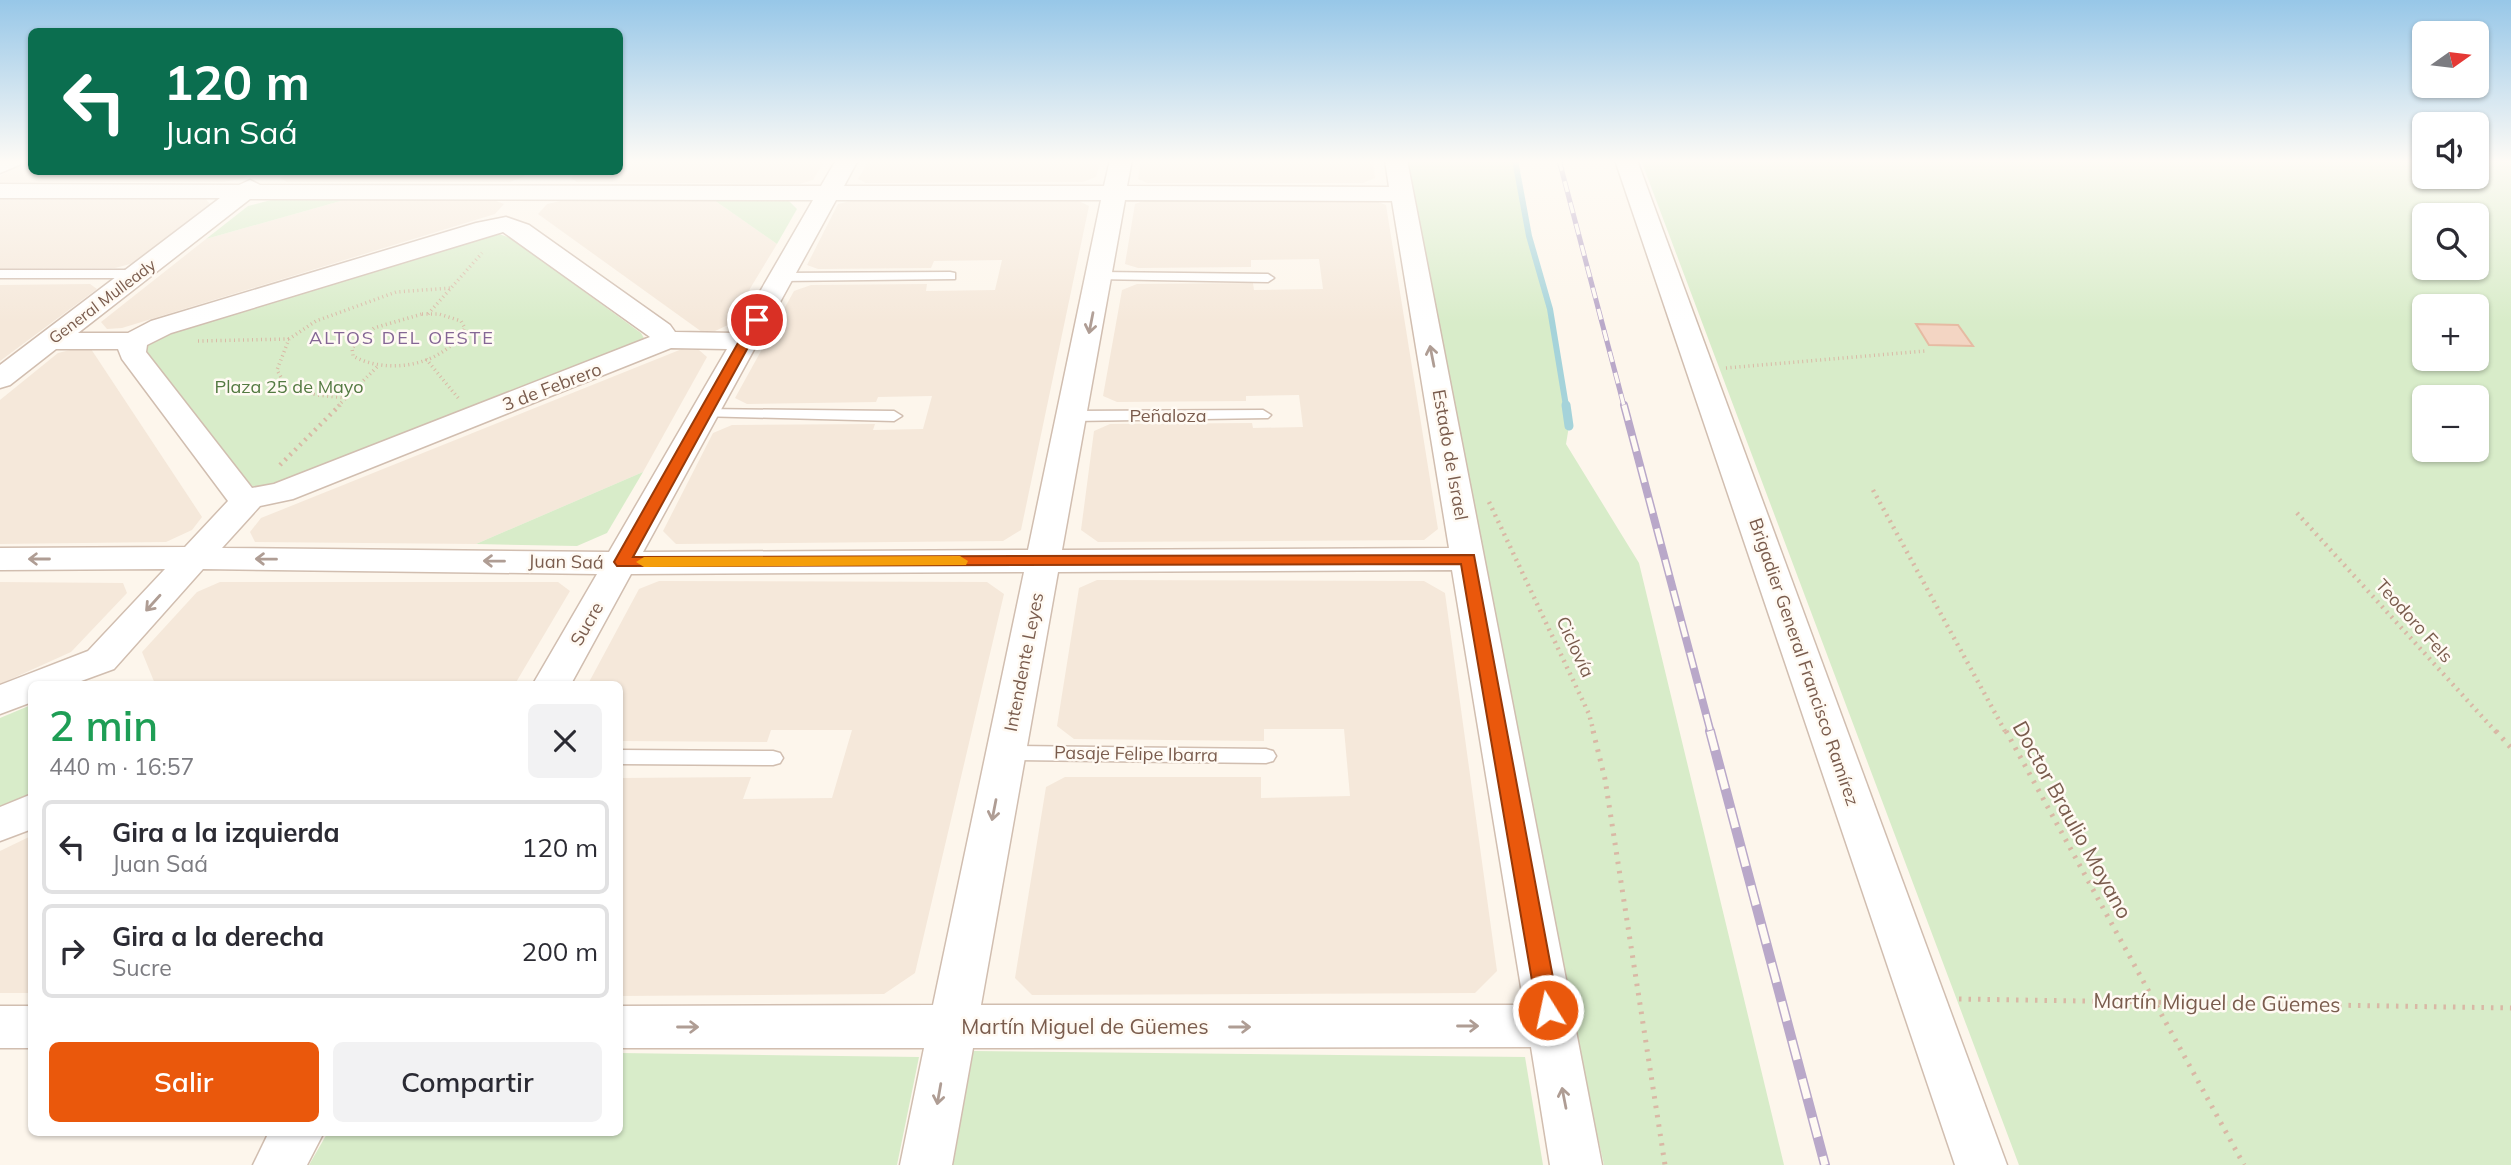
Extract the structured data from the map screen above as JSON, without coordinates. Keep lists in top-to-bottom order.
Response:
{
  "streets": {
    "street": [
      "General Mulleady",
      "3 de Febrero",
      "Estado de Israel",
      "Juan Saá",
      "Sucre",
      "Intendente Leyes",
      "Brigadier General Francisco Ramírez",
      "Martín Miguel de Güemes"
    ],
    "lane": ["Peñaloza", "Pasaje Felipe Ibarra"],
    "path": ["Teodoro Fels", "Ciclovía", "Doctor Braulio Moyano"]
  },
  "crossings": [
    ["Peñaloza", "Intendente Leyes"],
    ["Estado de Israel", "Juan Saá"],
    ["Estado de Israel", "Martín Miguel de Güemes"],
    ["Juan Saá", "Sucre"],
    ["Juan Saá", "Intendente Leyes"],
    ["Intendente Leyes", "Pasaje Felipe Ibarra"],
    ["Intendente Leyes", "Martín Miguel de Güemes"],
    ["Brigadier General Francisco Ramírez", "Martín Miguel de Güemes"]
  ],
  "one_way": ["Estado de Israel", "Intendente Leyes", "Martín Miguel de Güemes"],
  "districts": ["ALTOS DEL OESTE"],
  "parks": ["Plaza 25 de Mayo"],
  "north": "right",
  "page": {
    "map_buttons": ["+", "−"],
    "turn": ["120 m", "Juan Saá"],
    "heading": ["2 min", "440 m · 16:57"],
    "list": [
      {
        "name": "Gira a la izquierda",
        "note": "Juan Saá",
        "value": "120 m"
      },
      {
        "name": "Gira a la derecha",
        "note": "Sucre",
        "value": "200 m"
      }
    ],
    "buttons": ["Salir", "Compartir"]
  }
}
